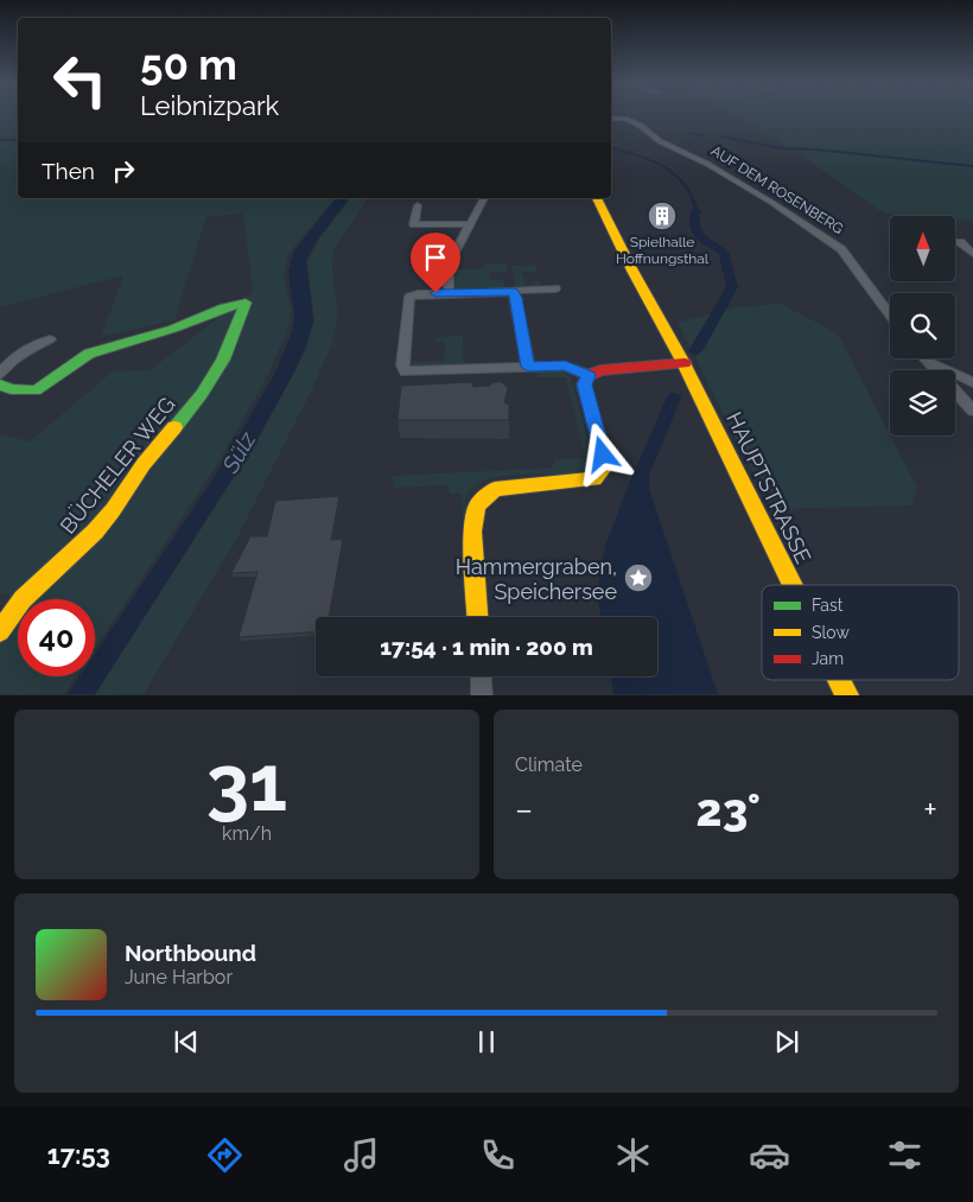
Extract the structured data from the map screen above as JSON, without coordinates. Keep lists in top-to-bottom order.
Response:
{
  "streets": {
    "street": ["AUF DEM ROSENBERG", "BÜCHELER WEG", "HAUPTSTRASSE"]
  },
  "water": ["Sülz"],
  "places": {
    "building": ["Spielhalle Hoffnungsthal"],
    "place": ["Hammergraben, Speichersee"]
  },
  "legend": ["Fast", "Slow", "Jam"],
  "north": "top",
  "page": {
    "turn": ["50 m", "Leibnizpark"],
    "then": "Then",
    "limit": "40",
    "trip": "17:54 · 1 min · 200 m",
    "tile": [
      ["31", "km/h"],
      "Climate"
    ],
    "heat": ["−", "23°", "+"],
    "song": ["Northbound", "June Harbor"],
    "tabs": "17:53"
  }
}
